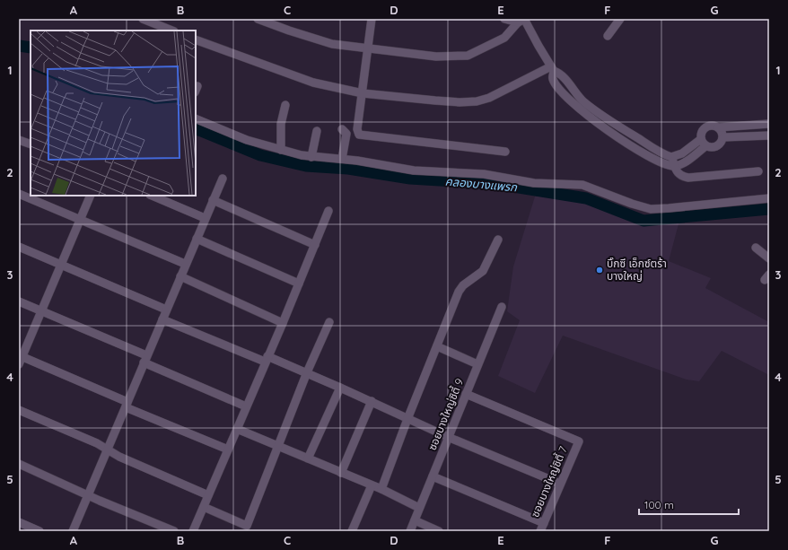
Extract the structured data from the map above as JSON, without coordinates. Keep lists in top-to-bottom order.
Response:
{
  "streets": {
    "street": ["ซอยบางใหญ่ซิตี้ 9", "ซอยบางใหญ่ซิตี้ 7"]
  },
  "crossings": [
    ["ซอยบางใหญ่ซิตี้ 9", "ซอยบางใหญ่ซิตี้ 7"]
  ],
  "water": ["คลองบางแพรก"],
  "places": ["บิ๊กซี เอ็กซ์ตร้า บางใหญ่"],
  "scale_bar": "100 m",
  "grid": {
    "columns": [
      "A",
      "B",
      "C",
      "D",
      "E",
      "F",
      "G"
    ],
    "rows": [
      "1",
      "2",
      "3",
      "4",
      "5"
    ]
  }
}
